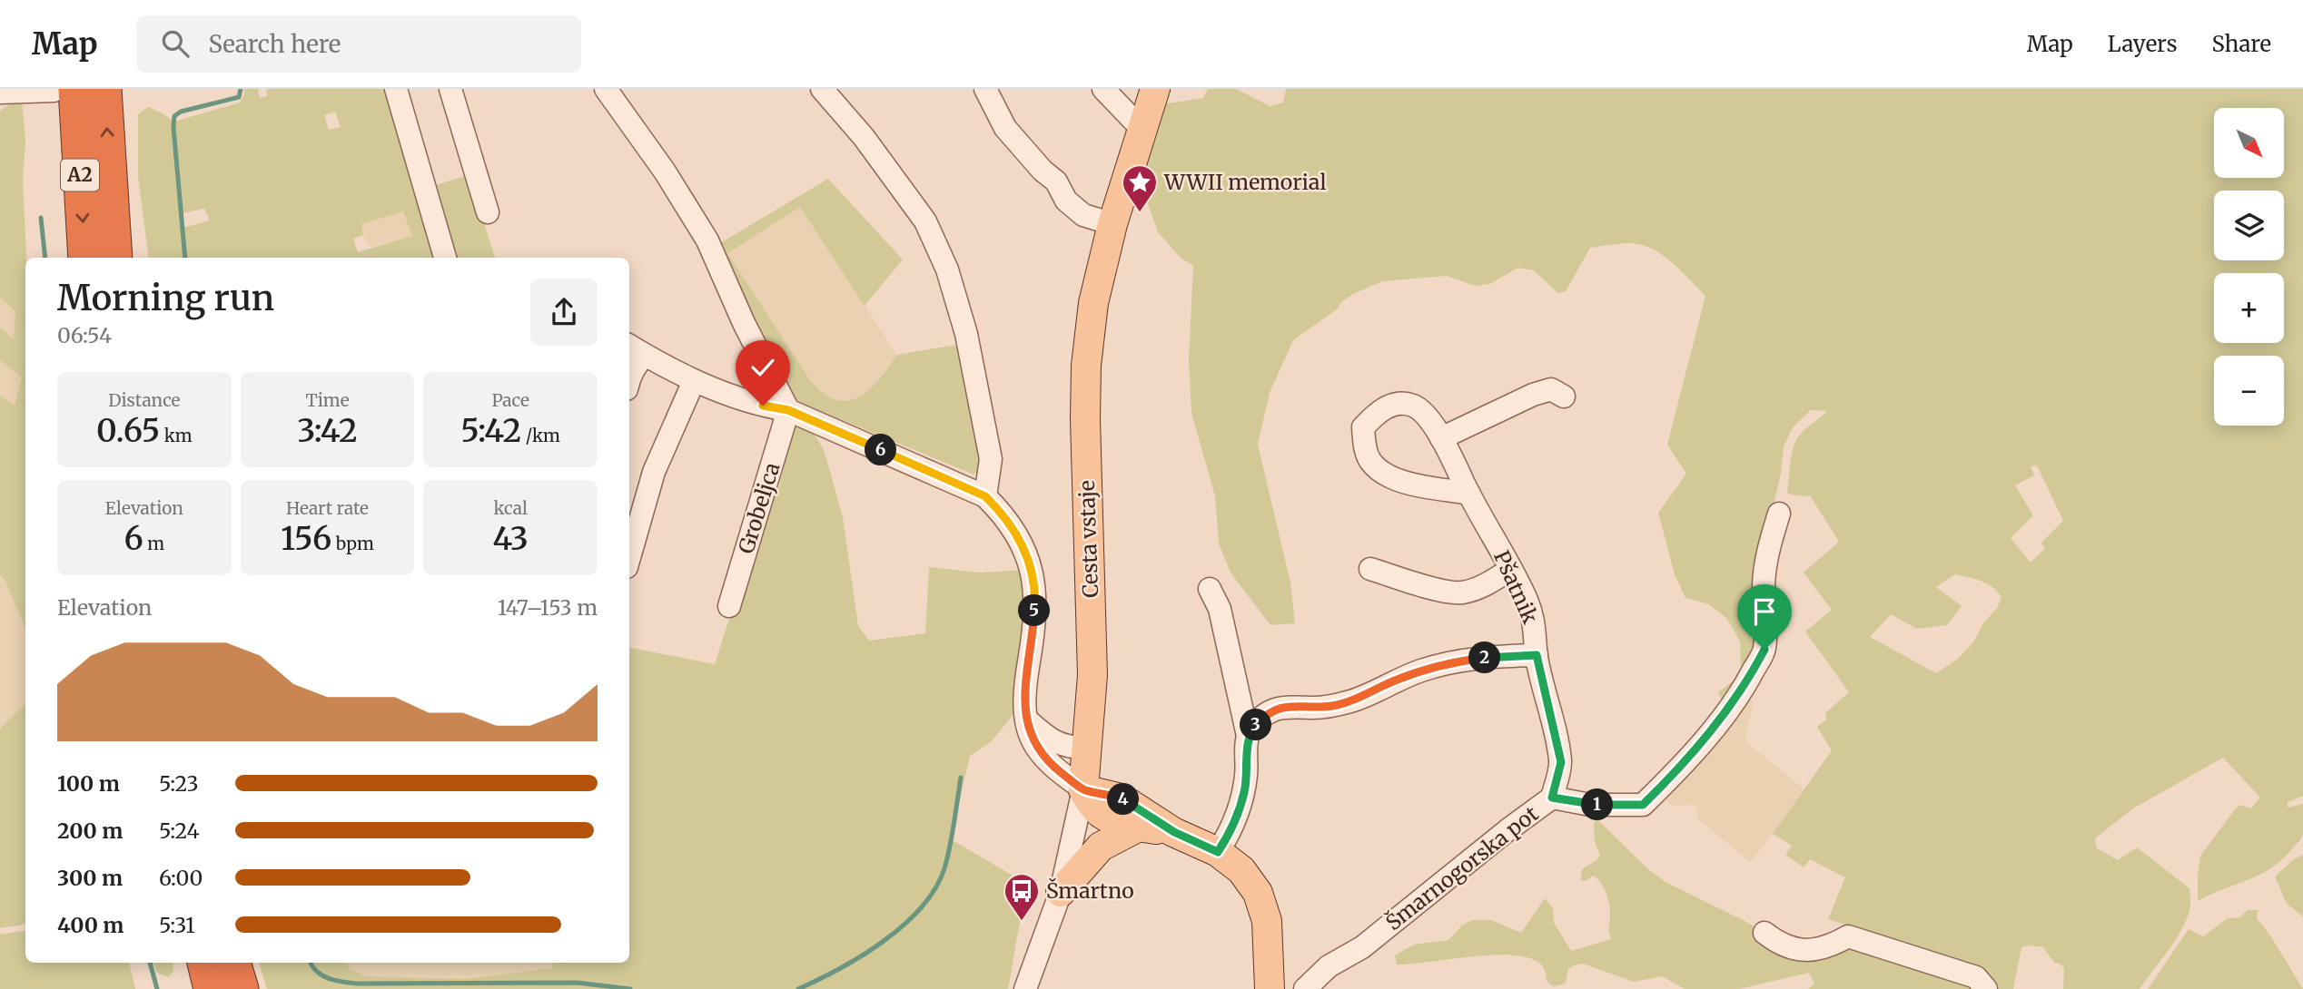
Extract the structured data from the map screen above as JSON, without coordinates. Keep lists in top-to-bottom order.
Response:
{
  "streets": {
    "highway": ["A2"],
    "main road": ["Cesta vstaje"],
    "street": ["Grobeljca", "Pšatnik", "Šmarnogorska pot"]
  },
  "crossings": [
    ["Pšatnik", "Šmarnogorska pot"]
  ],
  "places": {
    "place": ["WWII memorial"],
    "bus stop": ["Šmartno"]
  },
  "north": "bottom right",
  "page": {
    "header": "Map",
    "search": "Search here",
    "nav": ["Map", "Layers", "Share"],
    "map_buttons": ["+", "−"],
    "heading": ["Morning run", "06:54"],
    "stats": [
      ["Distance", "0.65 km"],
      ["Time", "3:42"],
      ["Pace", "5:42 /km"],
      ["Elevation", "6 m"],
      ["Heart rate", "156 bpm"],
      ["kcal", "43"]
    ],
    "pins": [
      "6",
      "5",
      "2",
      "3",
      "4",
      "1"
    ],
    "chart": ["Elevation", "147–153 m"],
    "list": [
      {
        "name": "100 m",
        "note": "5:23"
      },
      {
        "name": "200 m",
        "note": "5:24"
      },
      {
        "name": "300 m",
        "note": "6:00"
      },
      {
        "name": "400 m",
        "note": "5:31"
      }
    ]
  }
}
